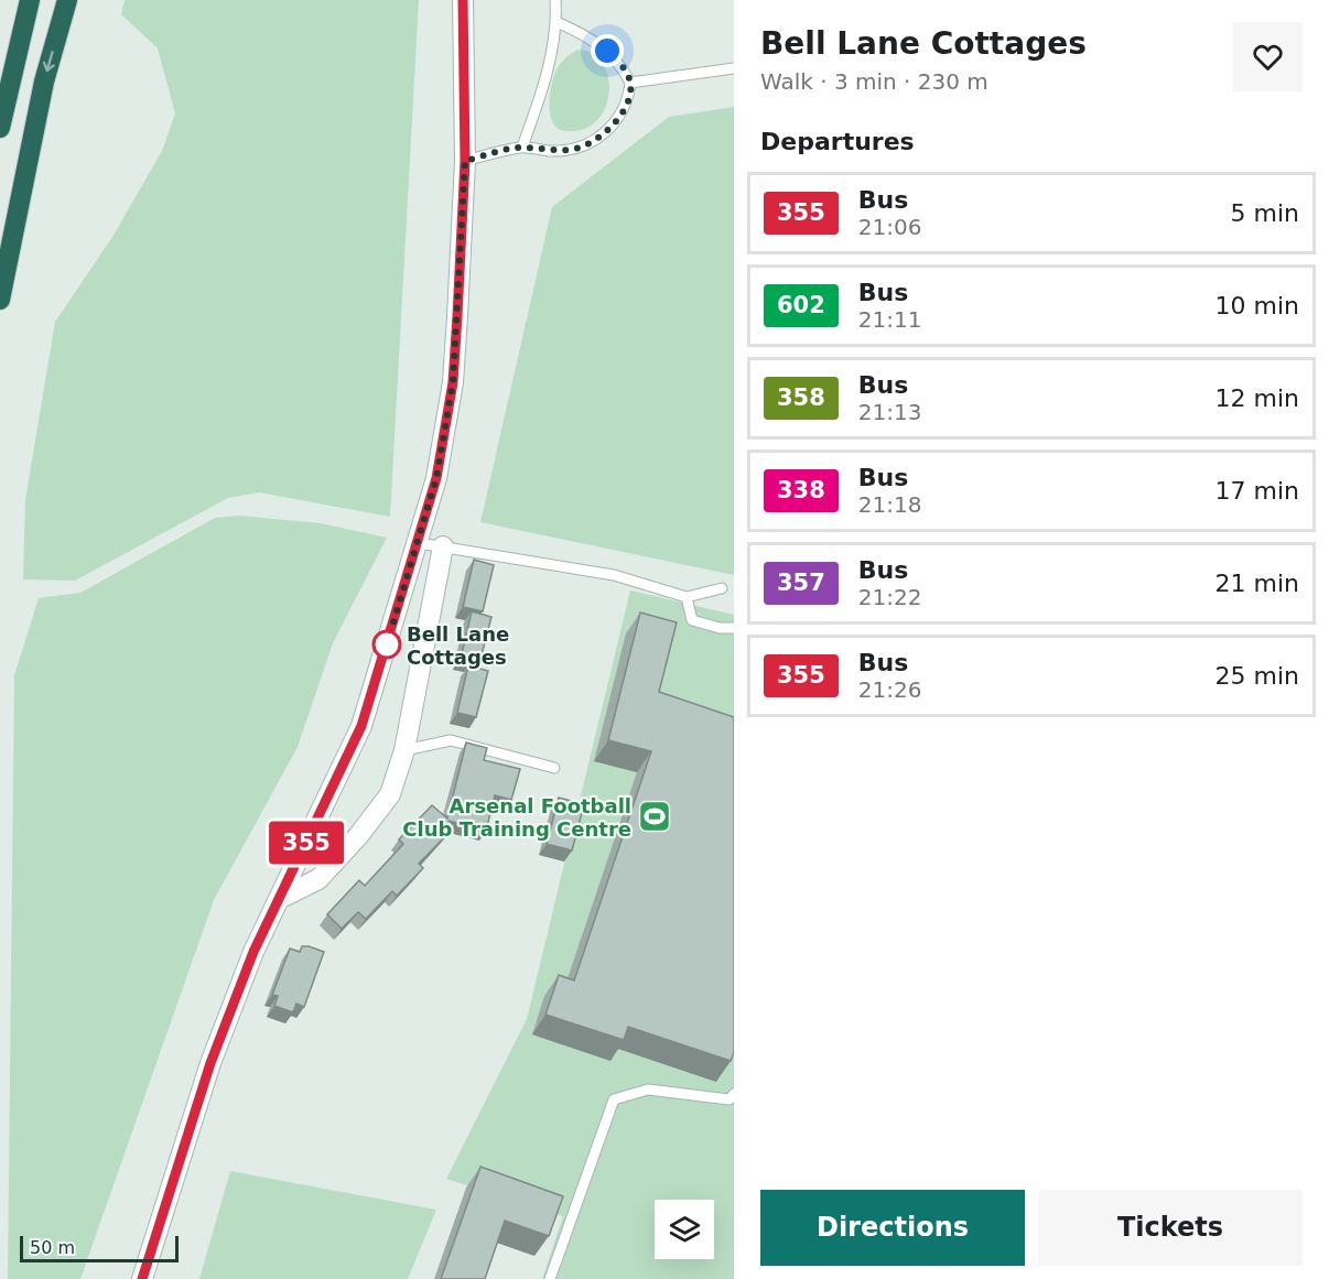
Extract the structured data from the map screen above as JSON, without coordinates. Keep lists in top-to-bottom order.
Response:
{
  "places": {
    "other": ["Bell Lane Cottages"],
    "sports": ["Arsenal Football Club Training Centre"]
  },
  "lines": ["bus line 355"],
  "scale_bar": "50 m",
  "page": {
    "on_map": "355",
    "heading": [
      ["Bell Lane Cottages", "Walk · 3 min · 230 m"],
      "Departures"
    ],
    "list": [
      {
        "mark": "355",
        "name": "Bus",
        "note": "21:06",
        "value": "5 min"
      },
      {
        "mark": "602",
        "name": "Bus",
        "note": "21:11",
        "value": "10 min"
      },
      {
        "mark": "358",
        "name": "Bus",
        "note": "21:13",
        "value": "12 min"
      },
      {
        "mark": "338",
        "name": "Bus",
        "note": "21:18",
        "value": "17 min"
      },
      {
        "mark": "357",
        "name": "Bus",
        "note": "21:22",
        "value": "21 min"
      },
      {
        "mark": "355",
        "name": "Bus",
        "note": "21:26",
        "value": "25 min"
      }
    ],
    "buttons": ["Directions", "Tickets"],
    "scale": "50 m"
  }
}
